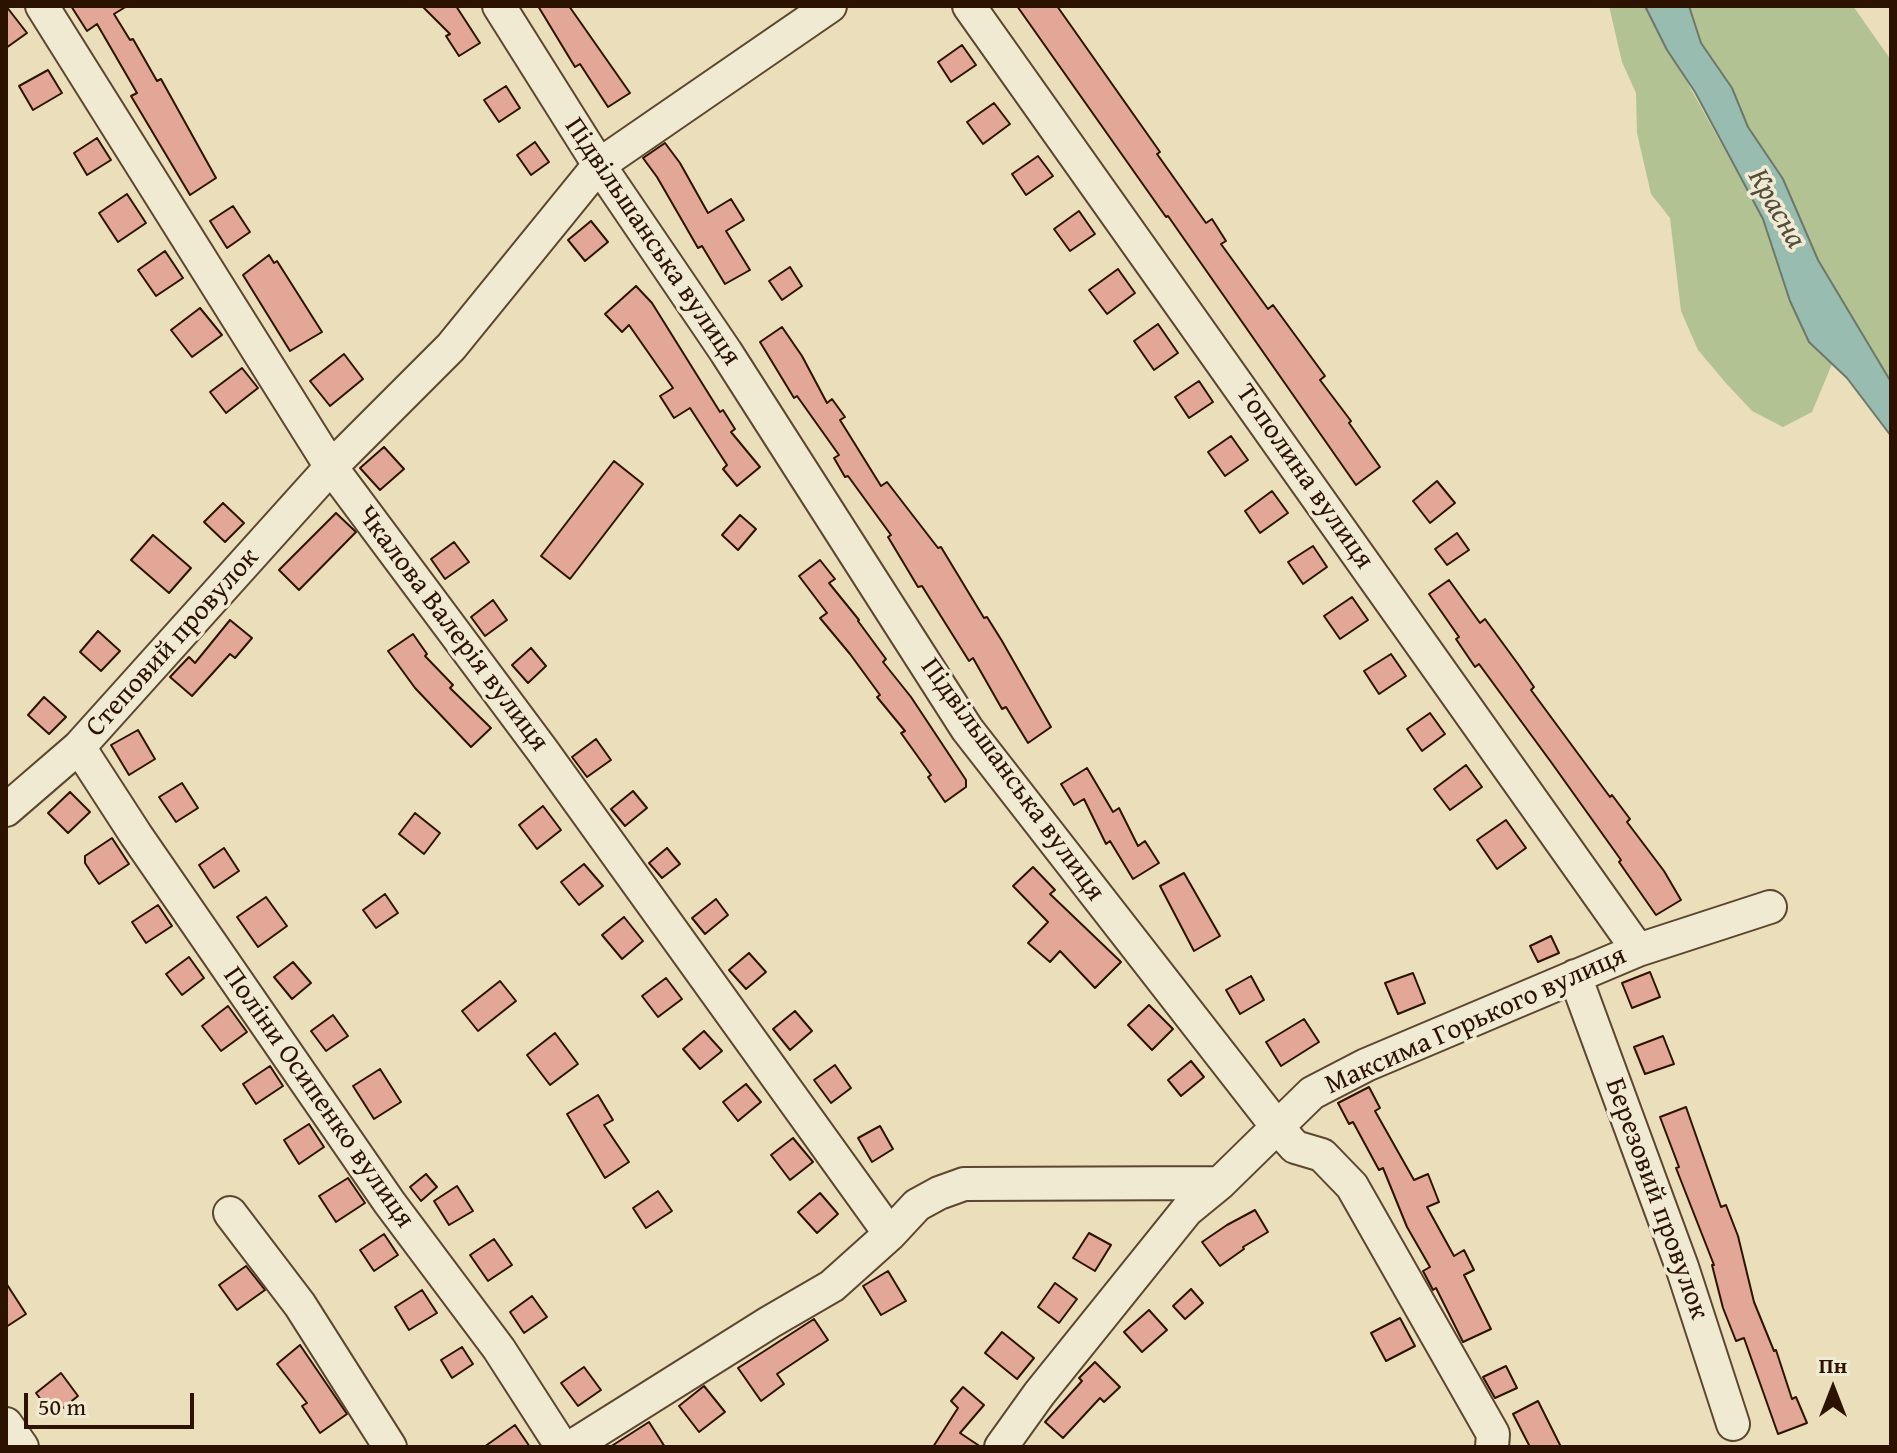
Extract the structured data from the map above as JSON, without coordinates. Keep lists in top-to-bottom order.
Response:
{
  "streets": {
    "street": [
      "Підвільшанська вулиця",
      "Тополина вулиця",
      "Чкалова Валерія вулиця",
      "Степовий провулок",
      "Максима Горького вулиця",
      "Поліни Осипенко вулиця",
      "Березовий провулок"
    ]
  },
  "crossings": [
    ["Підвільшанська вулиця", "Степовий провулок"],
    ["Підвільшанська вулиця", "Максима Горького вулиця"],
    ["Тополина вулиця", "Максима Горького вулиця"],
    ["Чкалова Валерія вулиця", "Степовий провулок"],
    ["Степовий провулок", "Поліни Осипенко вулиця"],
    ["Максима Горького вулиця", "Березовий провулок"]
  ],
  "water": ["Красна"],
  "scale_bar": "50 m",
  "north": "top"
}
